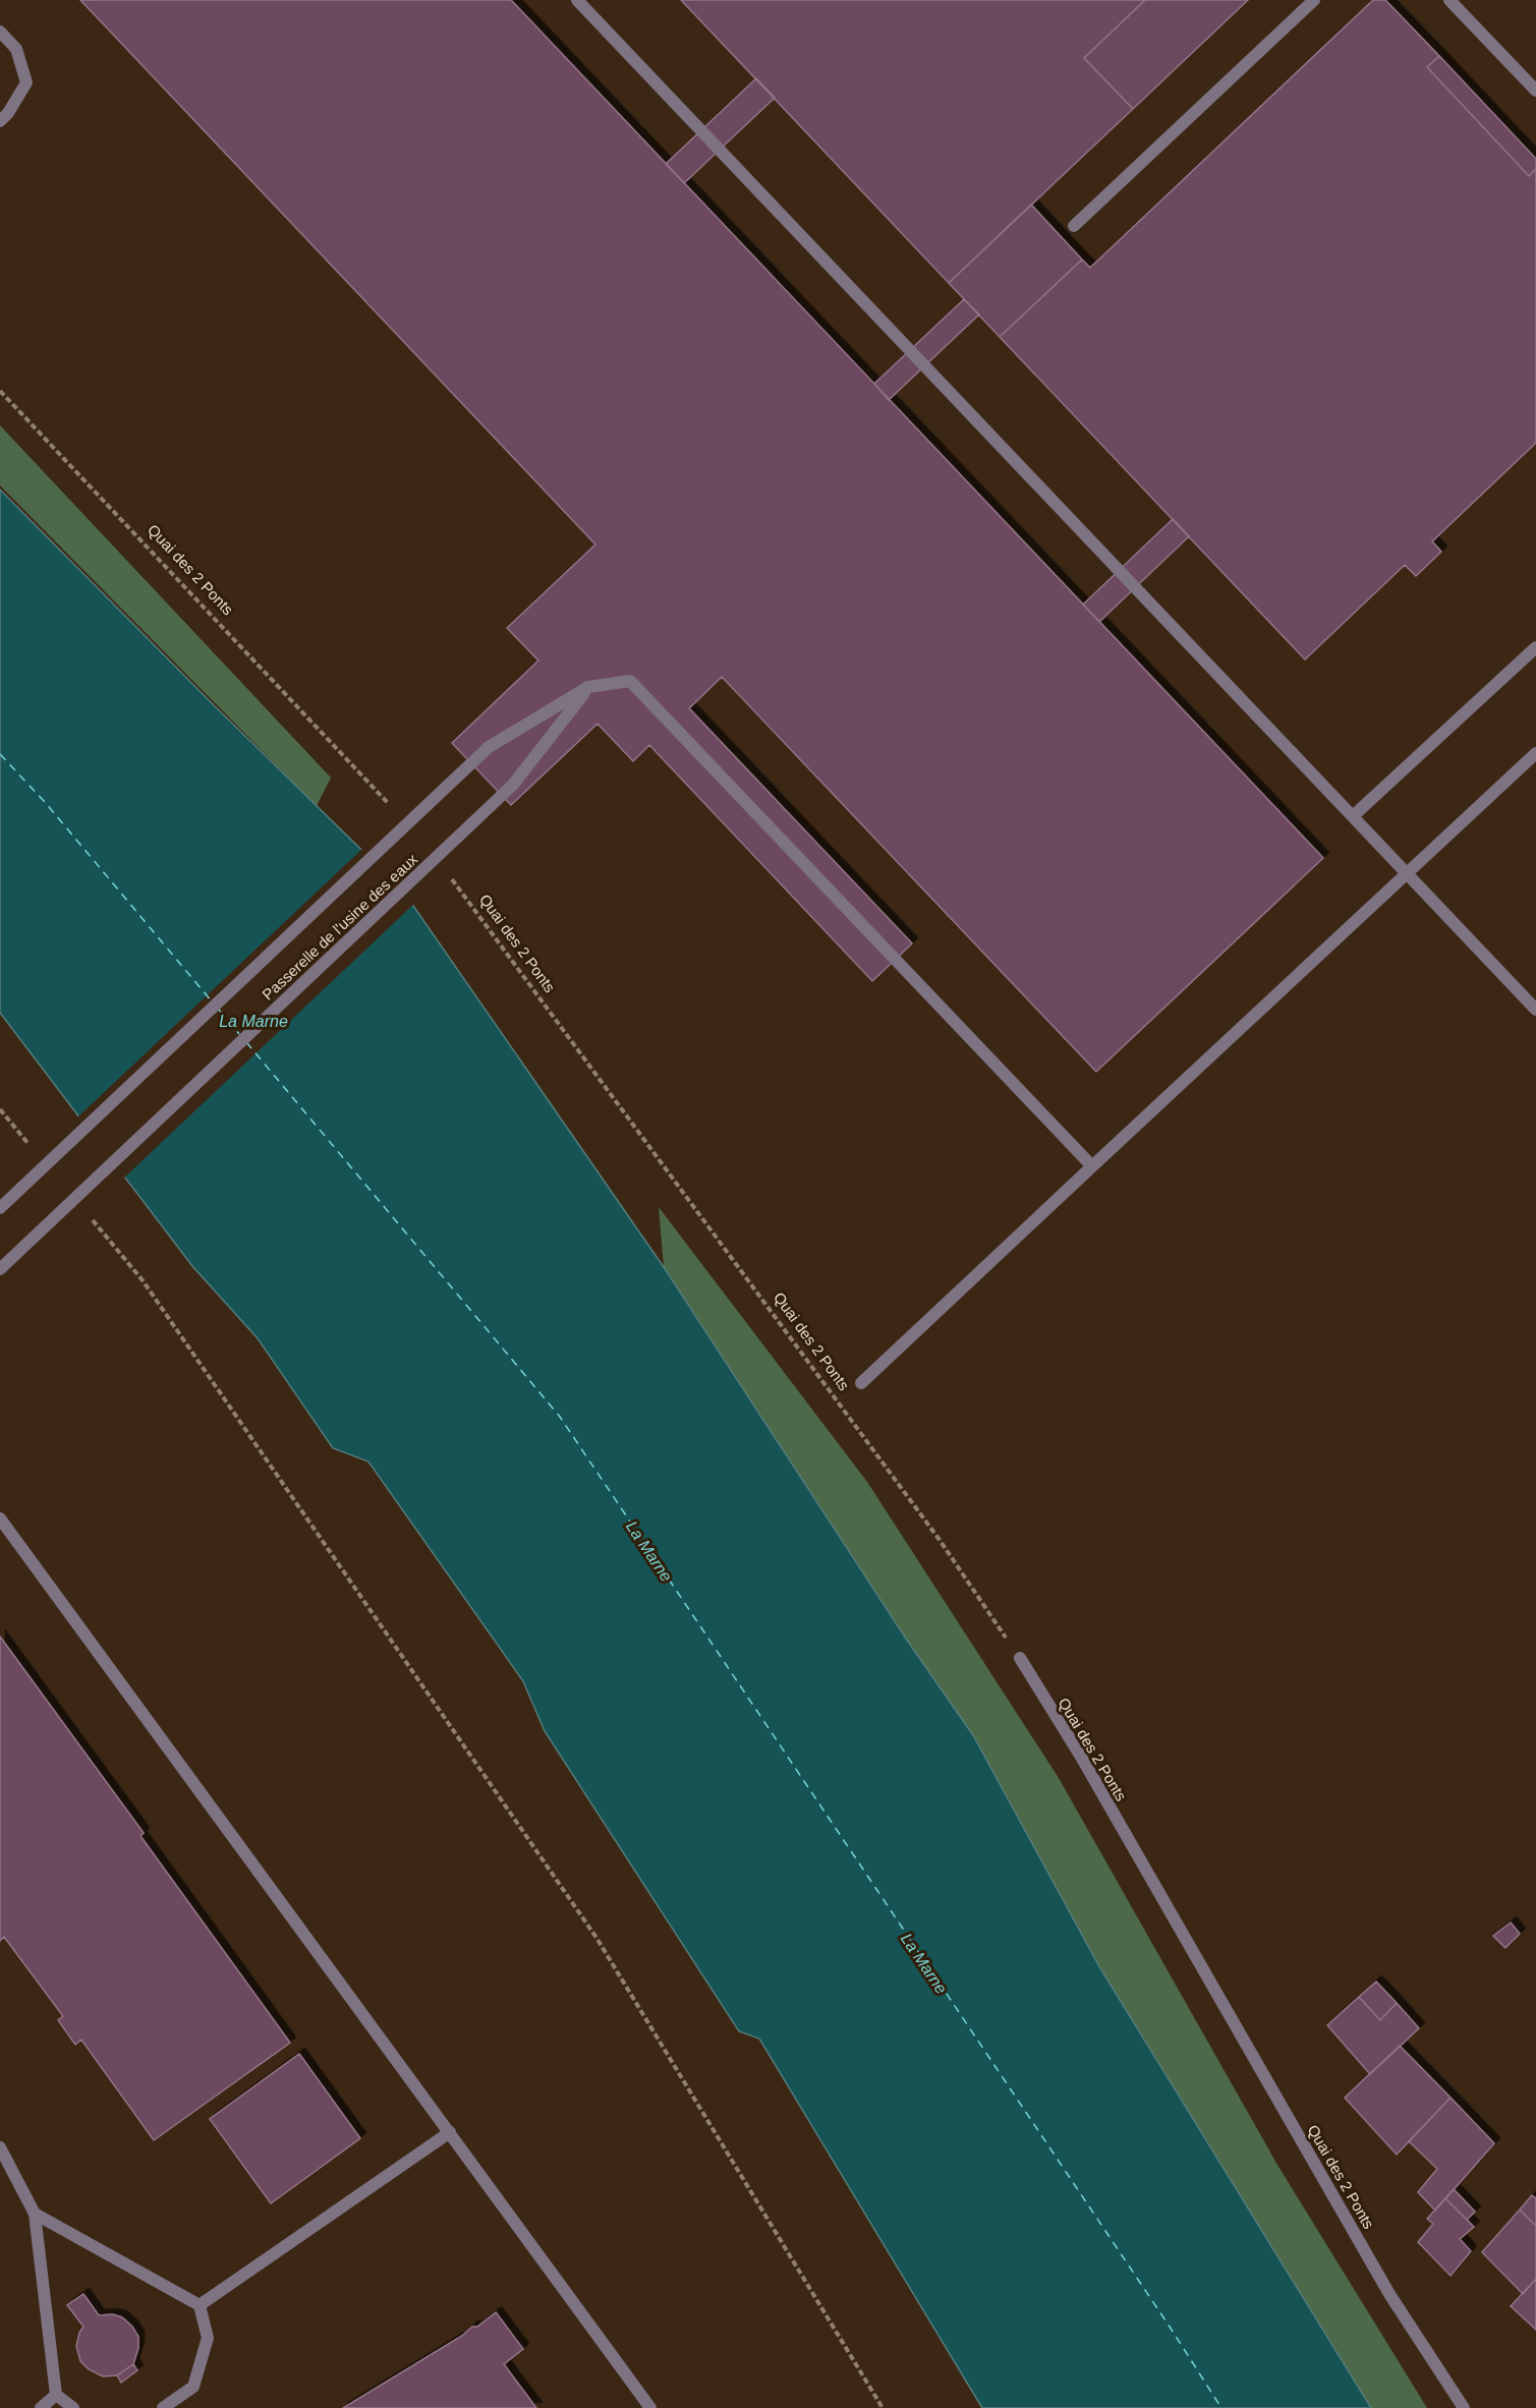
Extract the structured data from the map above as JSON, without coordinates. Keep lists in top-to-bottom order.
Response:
{
  "streets": {
    "street": ["Quai des 2 Ponts", "Passerelle de l'usine des eaux"]
  },
  "water": ["La Marne"]
}
